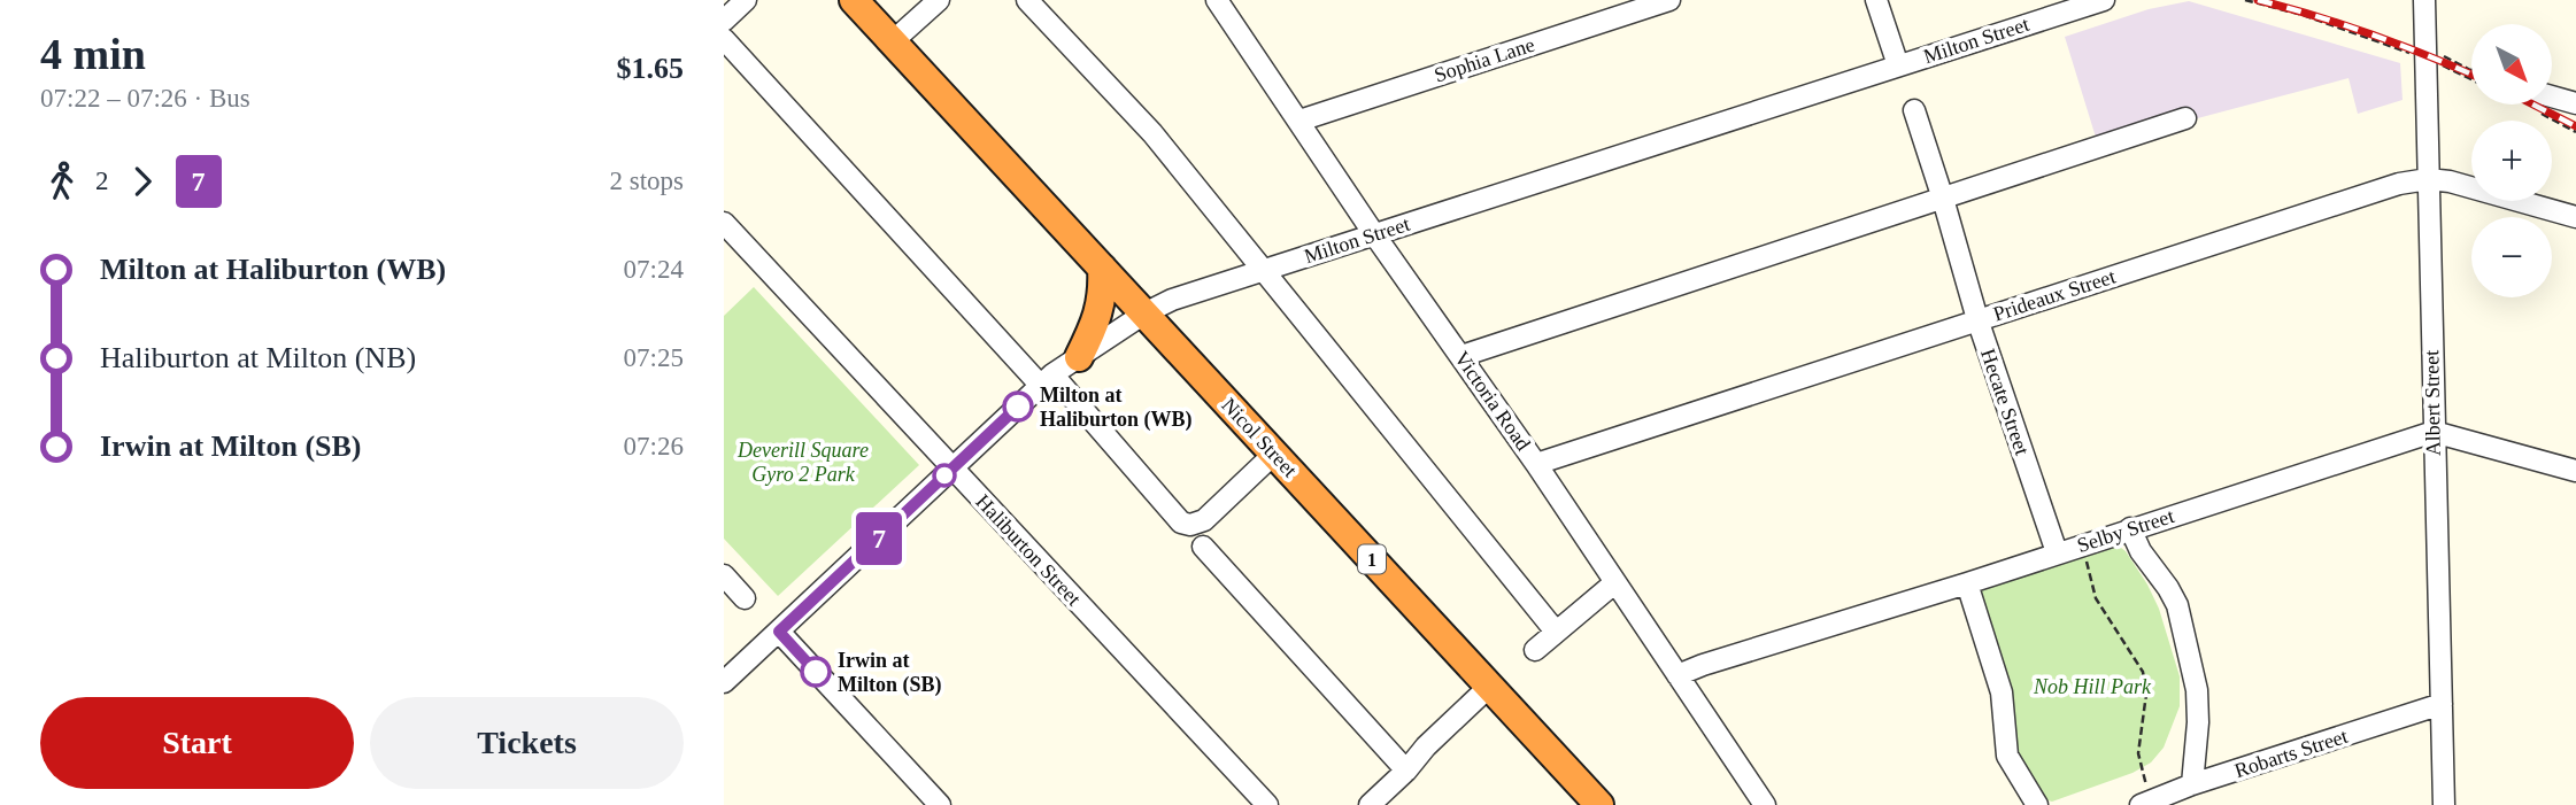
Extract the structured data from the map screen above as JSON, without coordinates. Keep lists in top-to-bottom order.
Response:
{
  "streets": {
    "highway": ["Nicol Street", "1"],
    "street": [
      "Milton Street",
      "Sophia Lane",
      "Prideaux Street",
      "Victoria Road",
      "Hecate Street",
      "Albert Street",
      "Selby Street",
      "Haliburton Street",
      "Robarts Street"
    ]
  },
  "crossings": [
    ["Milton Street", "Victoria Road"],
    ["Milton Street", "Nicol Street"],
    ["Milton Street", "Haliburton Street"],
    ["Sophia Lane", "Victoria Road"],
    ["Prideaux Street", "Victoria Road"],
    ["Prideaux Street", "Hecate Street"],
    ["Prideaux Street", "Albert Street"],
    ["Victoria Road", "Selby Street"],
    ["Hecate Street", "Selby Street"],
    ["Albert Street", "Selby Street"],
    ["Albert Street", "Robarts Street"]
  ],
  "parks": ["Deverill Square Gyro 2 Park", "Nob Hill Park"],
  "places": ["Milton at Haliburton (WB)", "Irwin at Milton (SB)"],
  "lines": ["bus line 7"],
  "north": "bottom right",
  "page": {
    "heading": ["4 min", "07:22 – 07:26 · Bus", "$1.65"],
    "on_map": "7",
    "map_buttons": ["+", "−"],
    "legs": ["2", "7", "2 stops"],
    "list": [
      {
        "name": "Milton at Haliburton (WB)",
        "value": "07:24"
      },
      {
        "name": "Haliburton at Milton (NB)",
        "value": "07:25"
      },
      {
        "name": "Irwin at Milton (SB)",
        "value": "07:26"
      }
    ],
    "buttons": ["Start", "Tickets"]
  }
}
